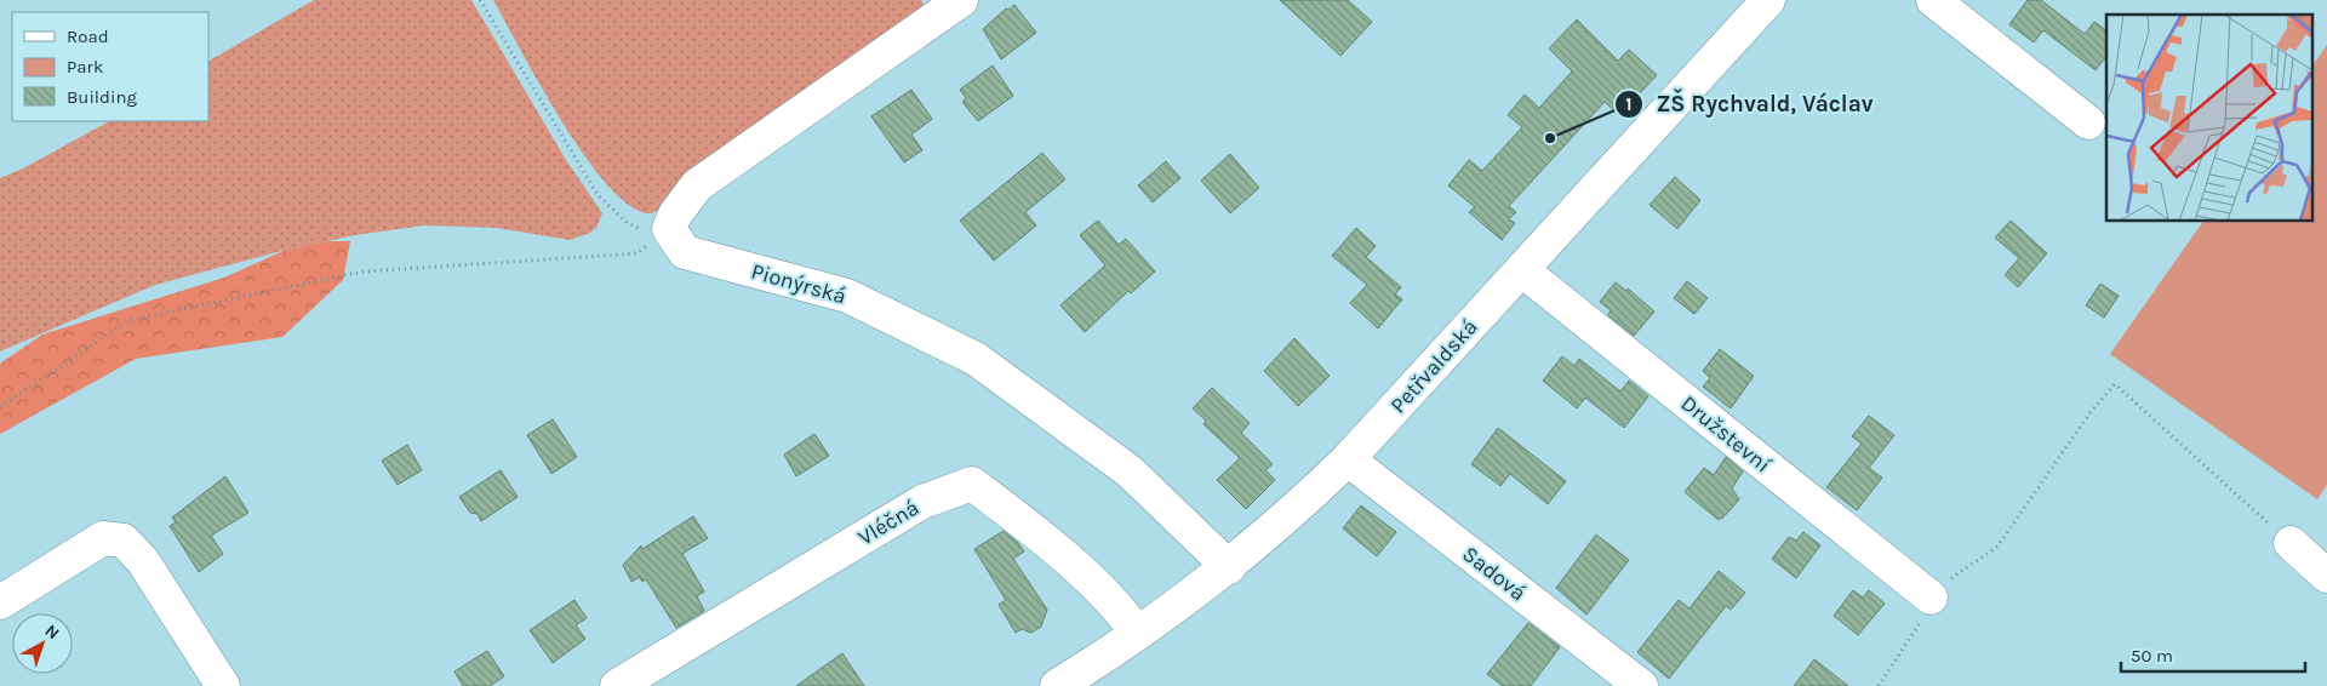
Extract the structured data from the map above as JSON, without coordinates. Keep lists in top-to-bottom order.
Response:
{
  "streets": {
    "street": [
      "Pionýrská",
      "Petřvaldská",
      "Družstevní",
      "Vléčná",
      "Sadová"
    ]
  },
  "crossings": [
    ["Pionýrská", "Petřvaldská"],
    ["Petřvaldská", "Družstevní"],
    ["Petřvaldská", "Vléčná"],
    ["Petřvaldská", "Sadová"]
  ],
  "places": ["ZŠ Rychvald, Václav"],
  "legend": ["Road", "Park", "Building"],
  "scale_bar": "50 m",
  "north": "top right"
}
